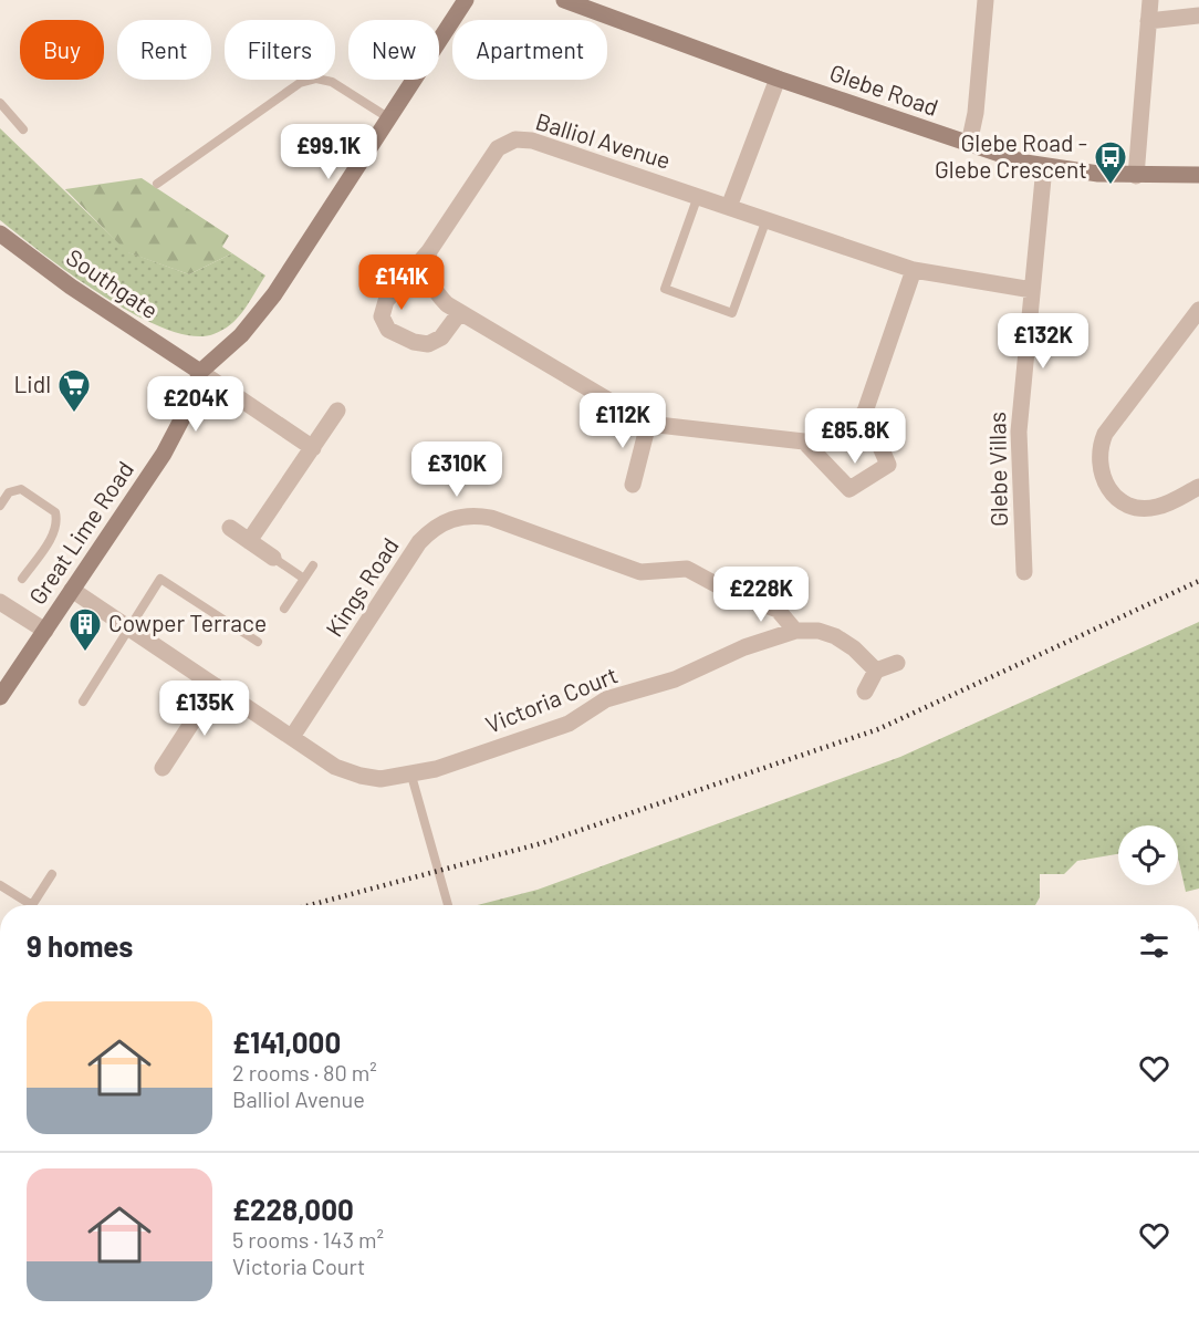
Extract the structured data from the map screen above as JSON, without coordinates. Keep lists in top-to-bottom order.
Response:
{
  "streets": {
    "street": [
      "Glebe Road",
      "Balliol Avenue",
      "Southgate",
      "Glebe Villas",
      "Great Lime Road",
      "Kings Road",
      "Victoria Court"
    ]
  },
  "crossings": [
    ["Glebe Road", "Glebe Villas"],
    ["Southgate", "Great Lime Road"],
    ["Great Lime Road", "Victoria Court"],
    ["Kings Road", "Victoria Court"]
  ],
  "places": {
    "bus stop": ["Glebe Road - Glebe Crescent"],
    "supermarket": ["Lidl"],
    "building": ["Cowper Terrace"]
  },
  "page": {
    "chip": [
      "Buy",
      "Rent",
      "Filters",
      "New",
      "Apartment"
    ],
    "price": [
      "£99.1K",
      "£141K",
      "£132K",
      "£204K",
      "£112K",
      "£85.8K",
      "£310K",
      "£228K",
      "£135K"
    ],
    "heading": "9 homes",
    "list": [
      {
        "name": "£141,000",
        "note": "2 rooms · 80 m² · Balliol Avenue"
      },
      {
        "name": "£228,000",
        "note": "5 rooms · 143 m² · Victoria Court"
      }
    ]
  }
}
